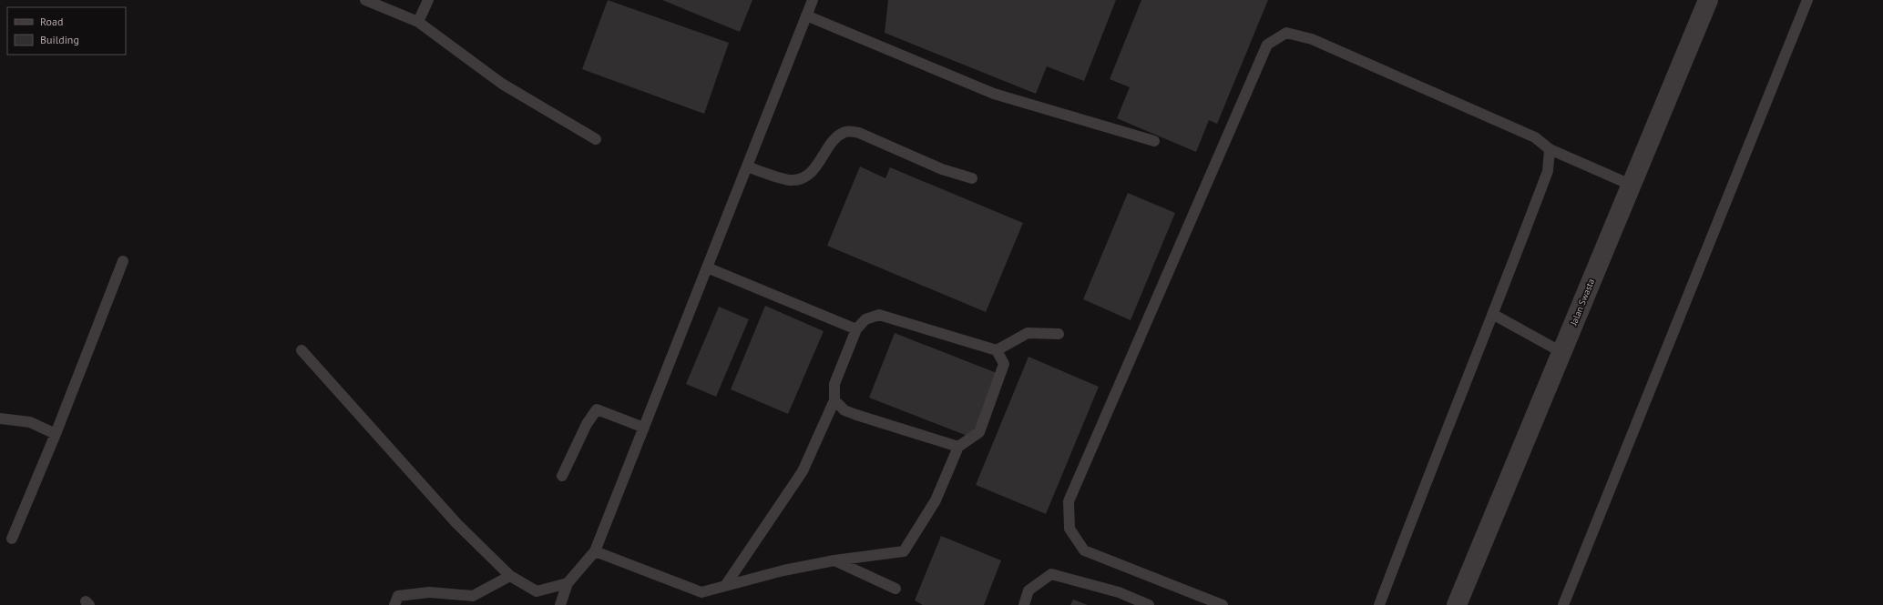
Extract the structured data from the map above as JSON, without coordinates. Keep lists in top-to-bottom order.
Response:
{
  "streets": {
    "street": ["Jalan Swasta"]
  },
  "legend": ["Road", "Building"]
}
